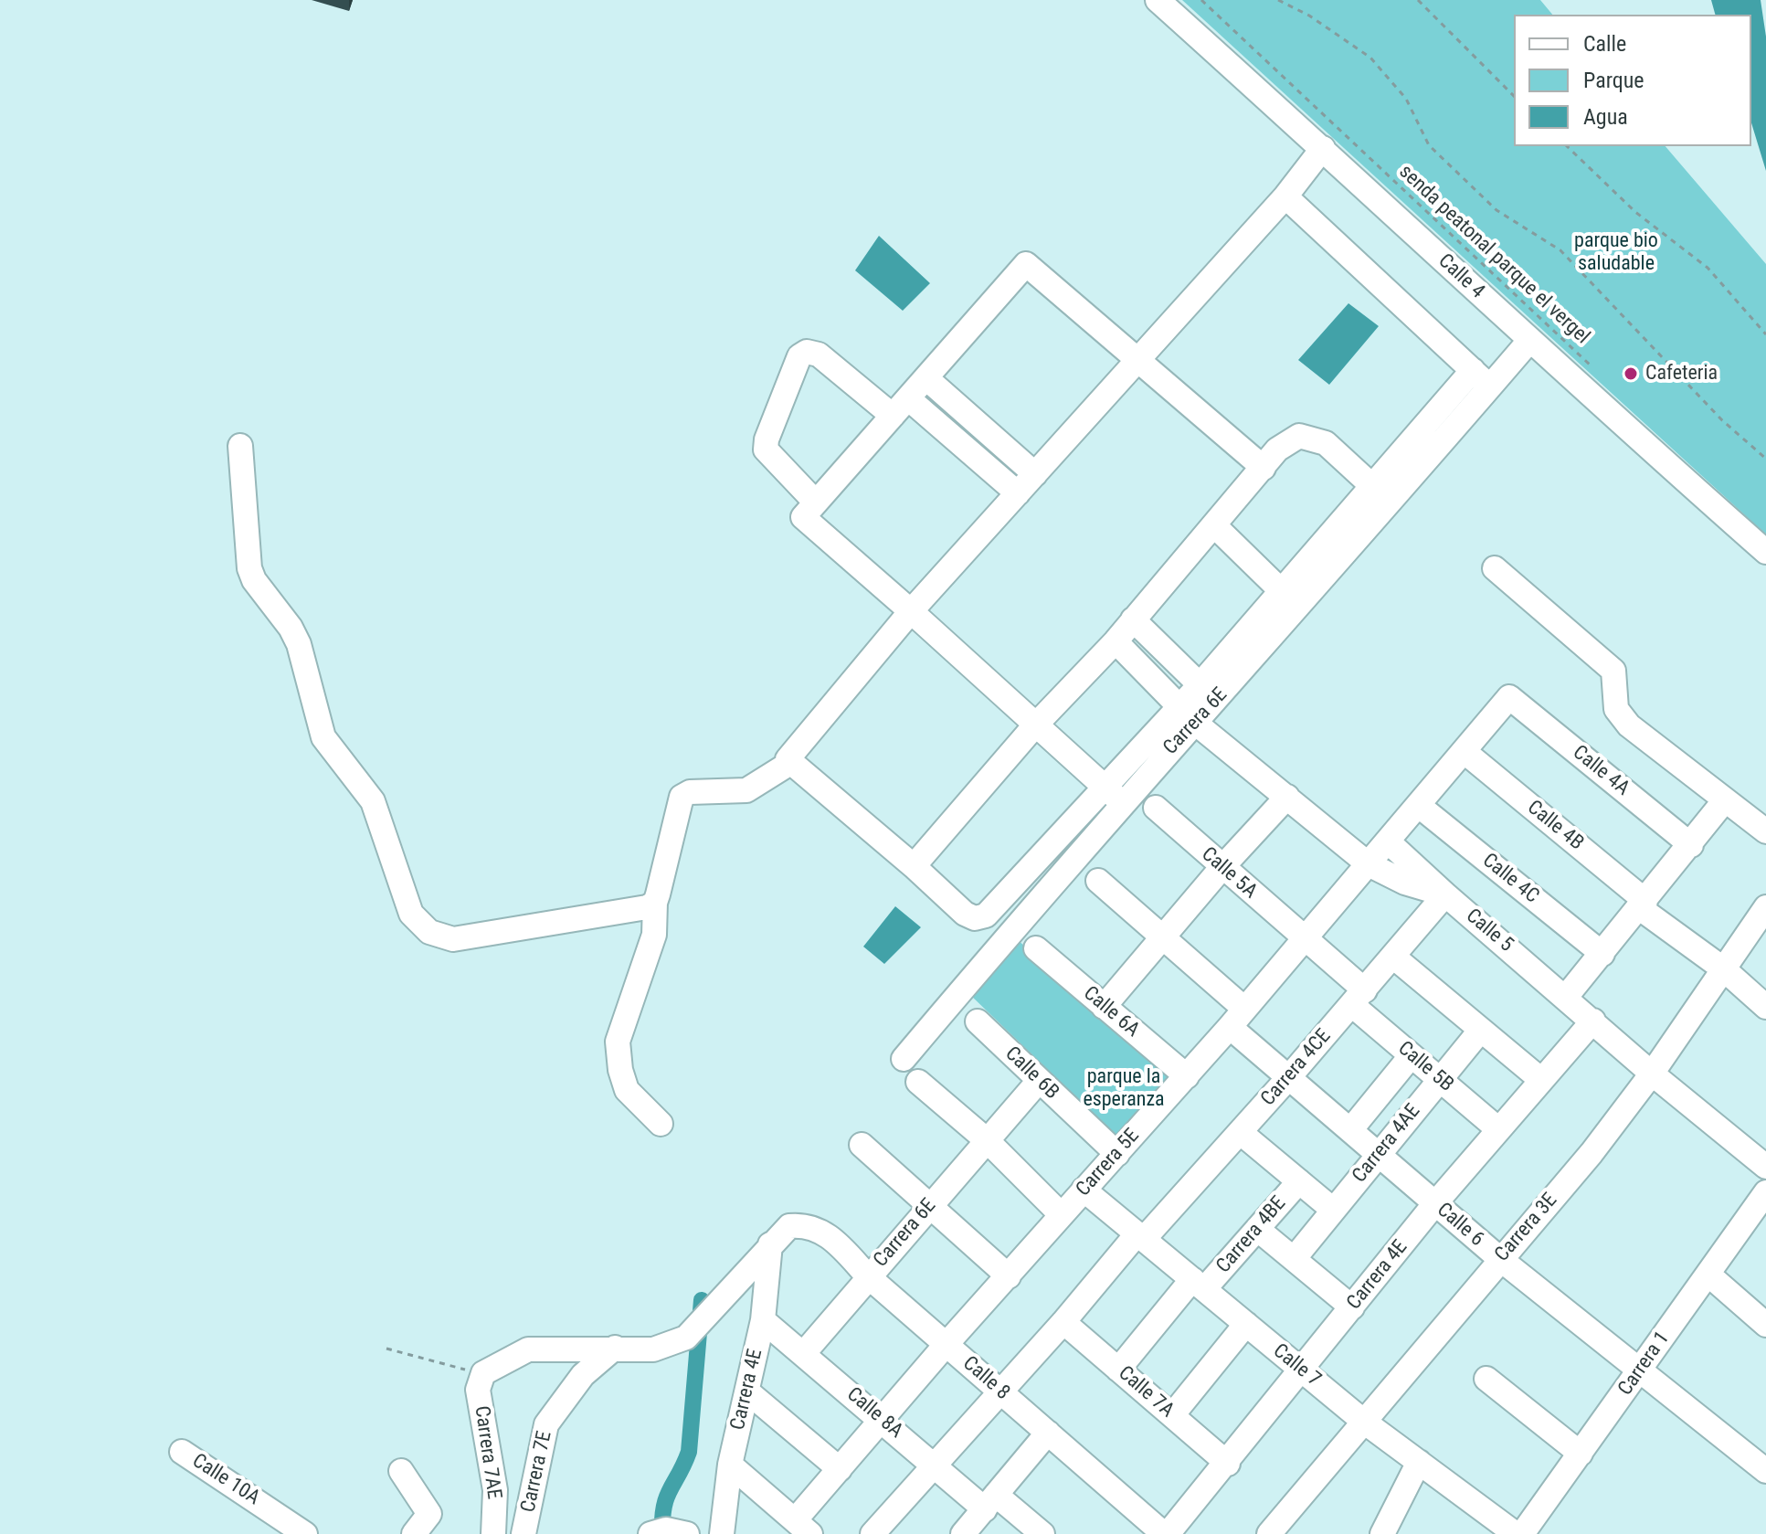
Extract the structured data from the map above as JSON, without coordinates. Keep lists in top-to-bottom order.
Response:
{
  "streets": {
    "street": [
      "Calle 4",
      "Carrera 6E",
      "Calle 4A",
      "Calle 4B",
      "Calle 5A",
      "Calle 4C",
      "Calle 5",
      "Calle 6A",
      "Calle 5B",
      "Carrera 4CE",
      "Calle 6B",
      "Carrera 4AE",
      "Carrera 5E",
      "Calle 6",
      "Carrera 3E",
      "Carrera 4BE",
      "Carrera 4E",
      "Carrera 1",
      "Calle 7",
      "Calle 8",
      "Calle 7A",
      "Calle 8A",
      "Carrera 7AE",
      "Carrera 7E",
      "Calle 10A"
    ],
    "path": ["senda peatonal parque el vergel"]
  },
  "crossings": [
    ["Carrera 6E", "Calle 5"],
    ["Carrera 6E", "Calle 6B"],
    ["Carrera 6E", "Calle 8"],
    ["Carrera 6E", "Calle 8A"],
    ["Calle 4A", "Carrera 5E"],
    ["Calle 4B", "Carrera 5E"],
    ["Calle 4B", "Carrera 3E"],
    ["Calle 5A", "Calle 5B"],
    ["Calle 5A", "Carrera 4CE"],
    ["Calle 5A", "Carrera 5E"],
    ["Calle 4C", "Carrera 5E"],
    ["Calle 5", "Carrera 4CE"],
    ["Calle 5", "Carrera 5E"],
    ["Calle 5", "Carrera 3E"],
    ["Calle 5", "Carrera 4E"],
    ["Calle 6A", "Carrera 5E"],
    ["Calle 5B", "Carrera 4CE"],
    ["Calle 5B", "Carrera 4AE"],
    ["Calle 5B", "Carrera 4E"],
    ["Carrera 4CE", "Calle 6"],
    ["Carrera 4CE", "Calle 7"],
    ["Carrera 4CE", "Calle 8"],
    ["Carrera 4CE", "Calle 7A"],
    ["Carrera 4CE", "Calle 8A"],
    ["Calle 6B", "Carrera 5E"],
    ["Carrera 4AE", "Calle 6"],
    ["Carrera 5E", "Calle 6"],
    ["Carrera 5E", "Calle 7"],
    ["Carrera 5E", "Calle 8"],
    ["Carrera 5E", "Calle 8A"],
    ["Calle 6", "Carrera 3E"],
    ["Calle 6", "Carrera 4E"],
    ["Calle 6", "Carrera 1"],
    ["Carrera 3E", "Calle 7"],
    ["Carrera 4BE", "Calle 7"],
    ["Carrera 4BE", "Calle 7A"],
    ["Carrera 4E", "Calle 7"],
    ["Carrera 4E", "Calle 8"],
    ["Carrera 4E", "Calle 7A"],
    ["Carrera 4E", "Calle 8A"]
  ],
  "parks": ["parque bio saludable", "parque la esperanza"],
  "places": ["Cafeteria"],
  "legend": ["Calle", "Parque", "Agua"]
}
